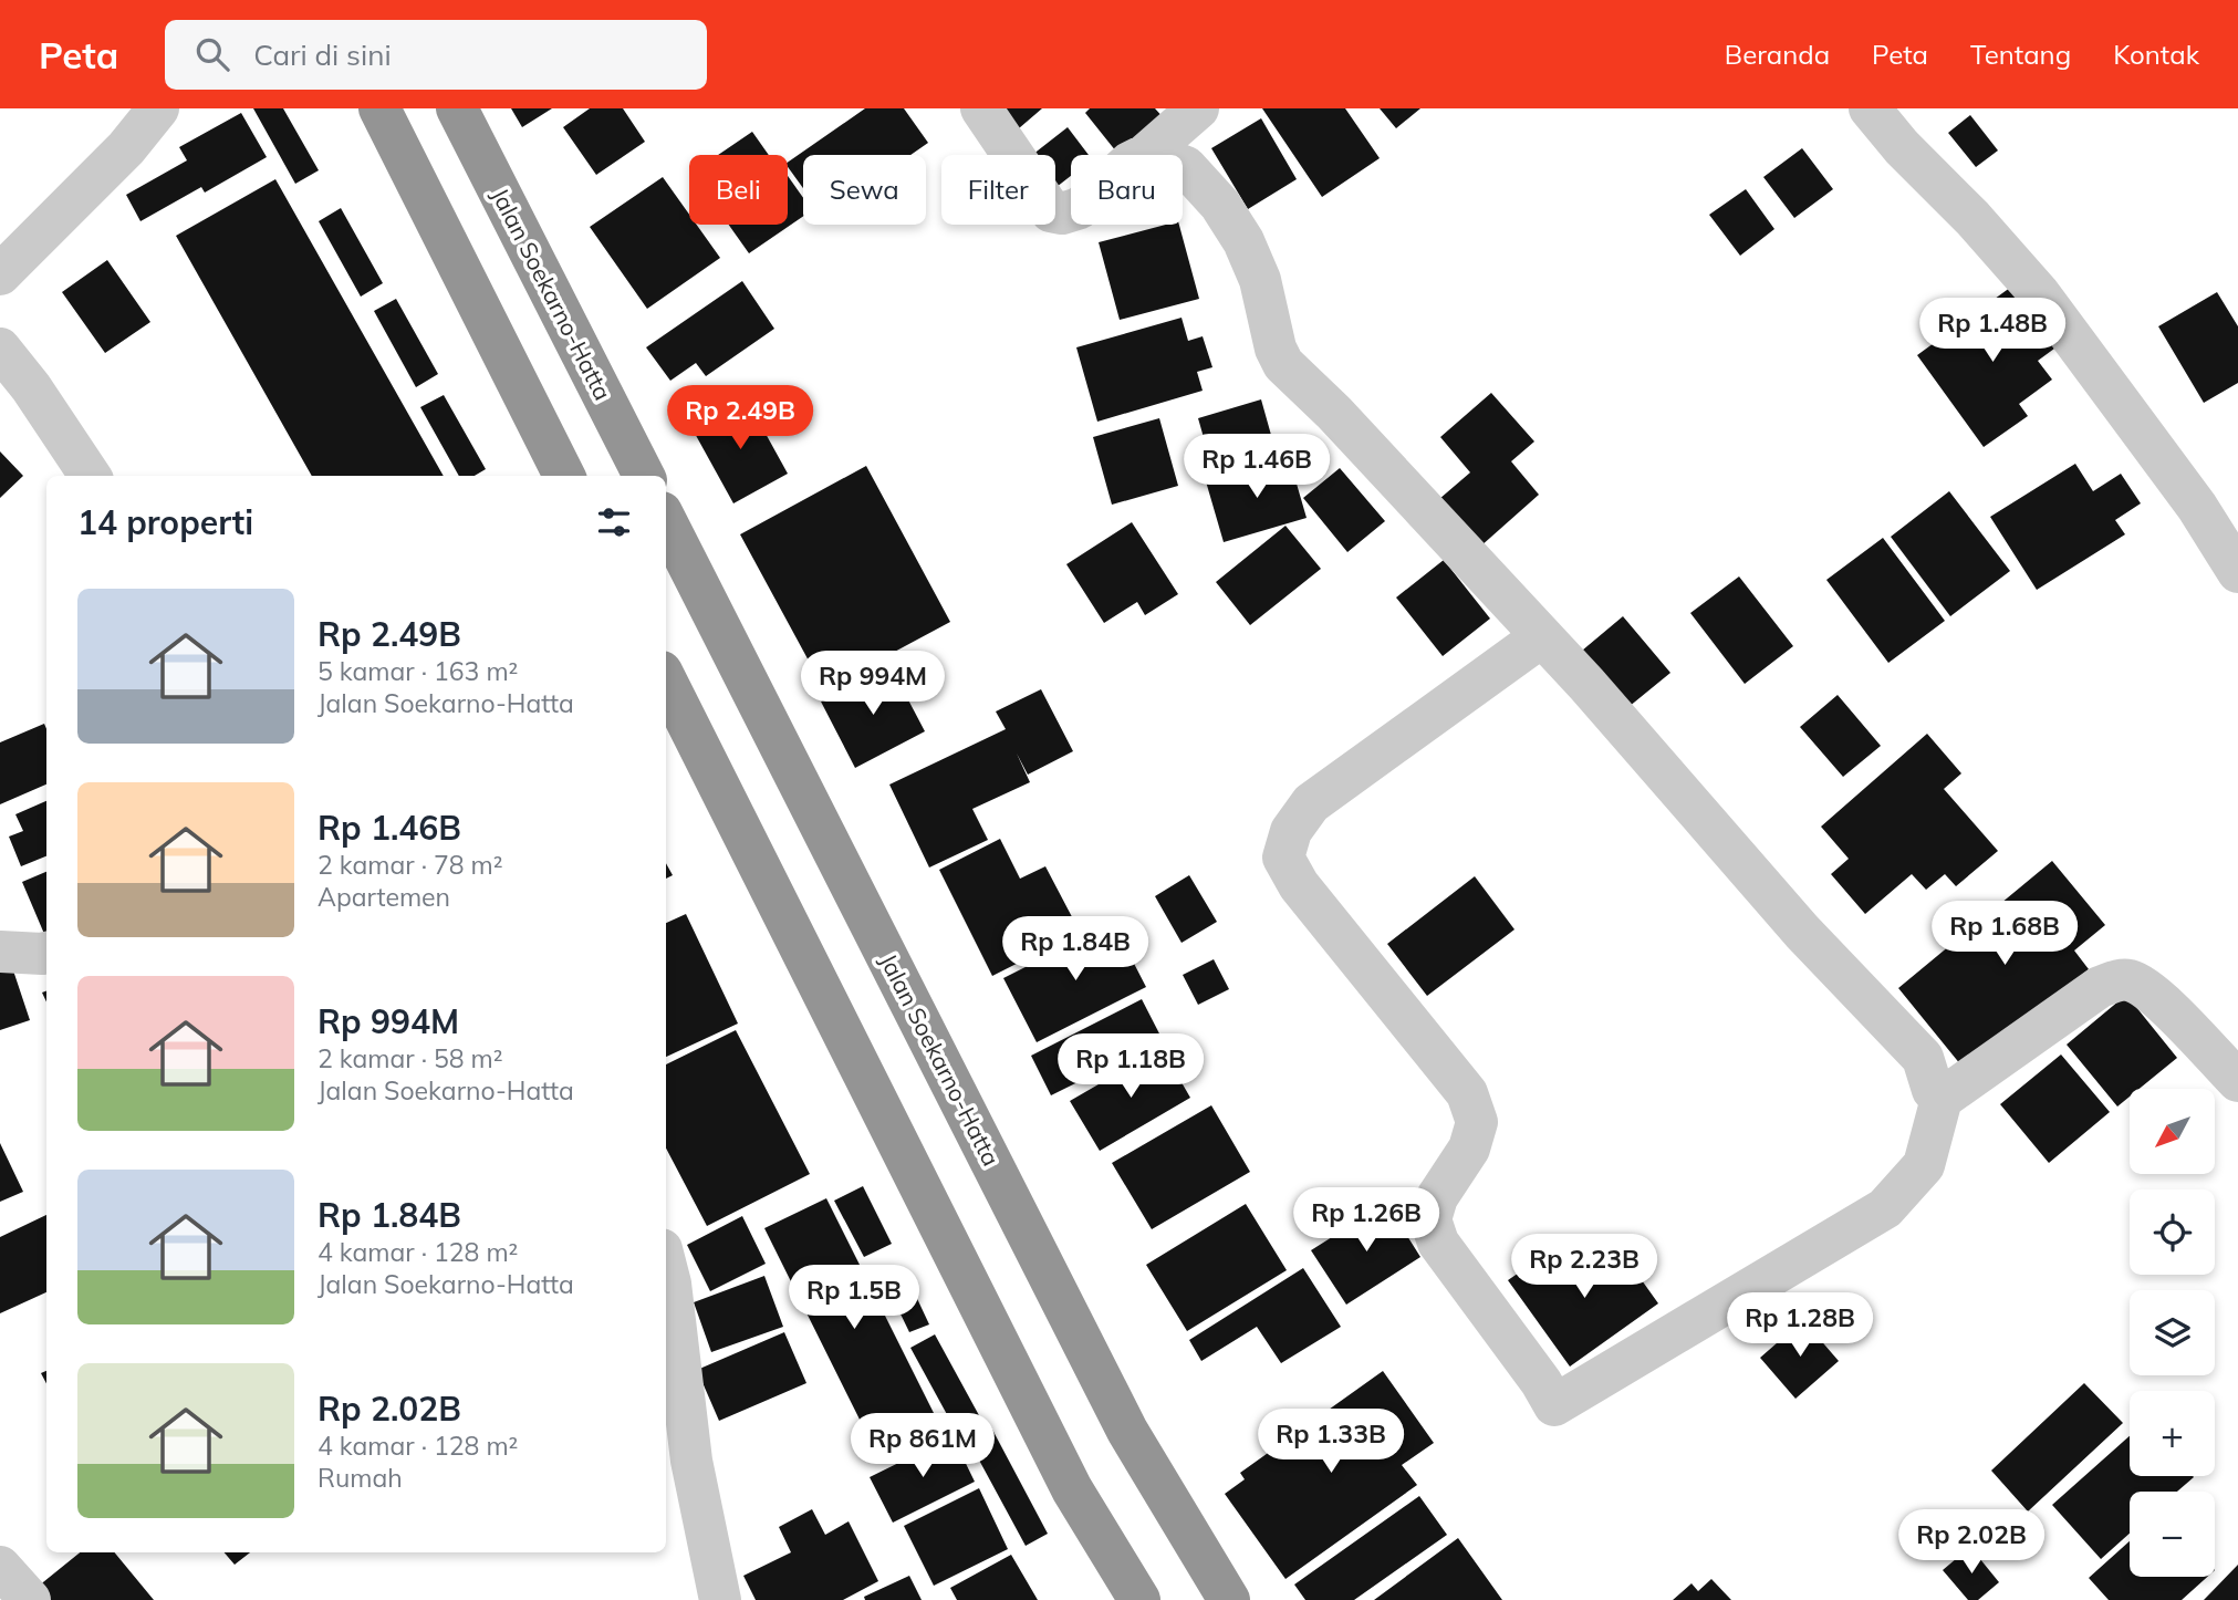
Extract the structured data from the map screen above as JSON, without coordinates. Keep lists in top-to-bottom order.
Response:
{
  "streets": {
    "highway": ["Jalan Soekarno-Hatta"]
  },
  "north": "bottom left",
  "page": {
    "header": "Peta",
    "search": "Cari di sini",
    "nav": [
      "Beranda",
      "Peta",
      "Tentang",
      "Kontak"
    ],
    "chip": [
      "Beli",
      "Sewa",
      "Filter",
      "Baru"
    ],
    "price": [
      "Rp 1.48B",
      "Rp 2.49B",
      "Rp 1.46B",
      "Rp 994M",
      "Rp 1.68B",
      "Rp 1.84B",
      "Rp 1.18B",
      "Rp 1.26B",
      "Rp 2.23B",
      "Rp 1.5B",
      "Rp 1.28B",
      "Rp 1.33B",
      "Rp 861M",
      "Rp 2.02B"
    ],
    "heading": "14 properti",
    "list": [
      {
        "name": "Rp 2.49B",
        "note": "5 kamar · 163 m² · Jalan Soekarno-Hatta"
      },
      {
        "name": "Rp 1.46B",
        "note": "2 kamar · 78 m² · Apartemen"
      },
      {
        "name": "Rp 994M",
        "note": "2 kamar · 58 m² · Jalan Soekarno-Hatta"
      },
      {
        "name": "Rp 1.84B",
        "note": "4 kamar · 128 m² · Jalan Soekarno-Hatta"
      },
      {
        "name": "Rp 2.02B",
        "note": "4 kamar · 128 m² · Rumah"
      }
    ],
    "map_buttons": ["+", "−"]
  }
}
